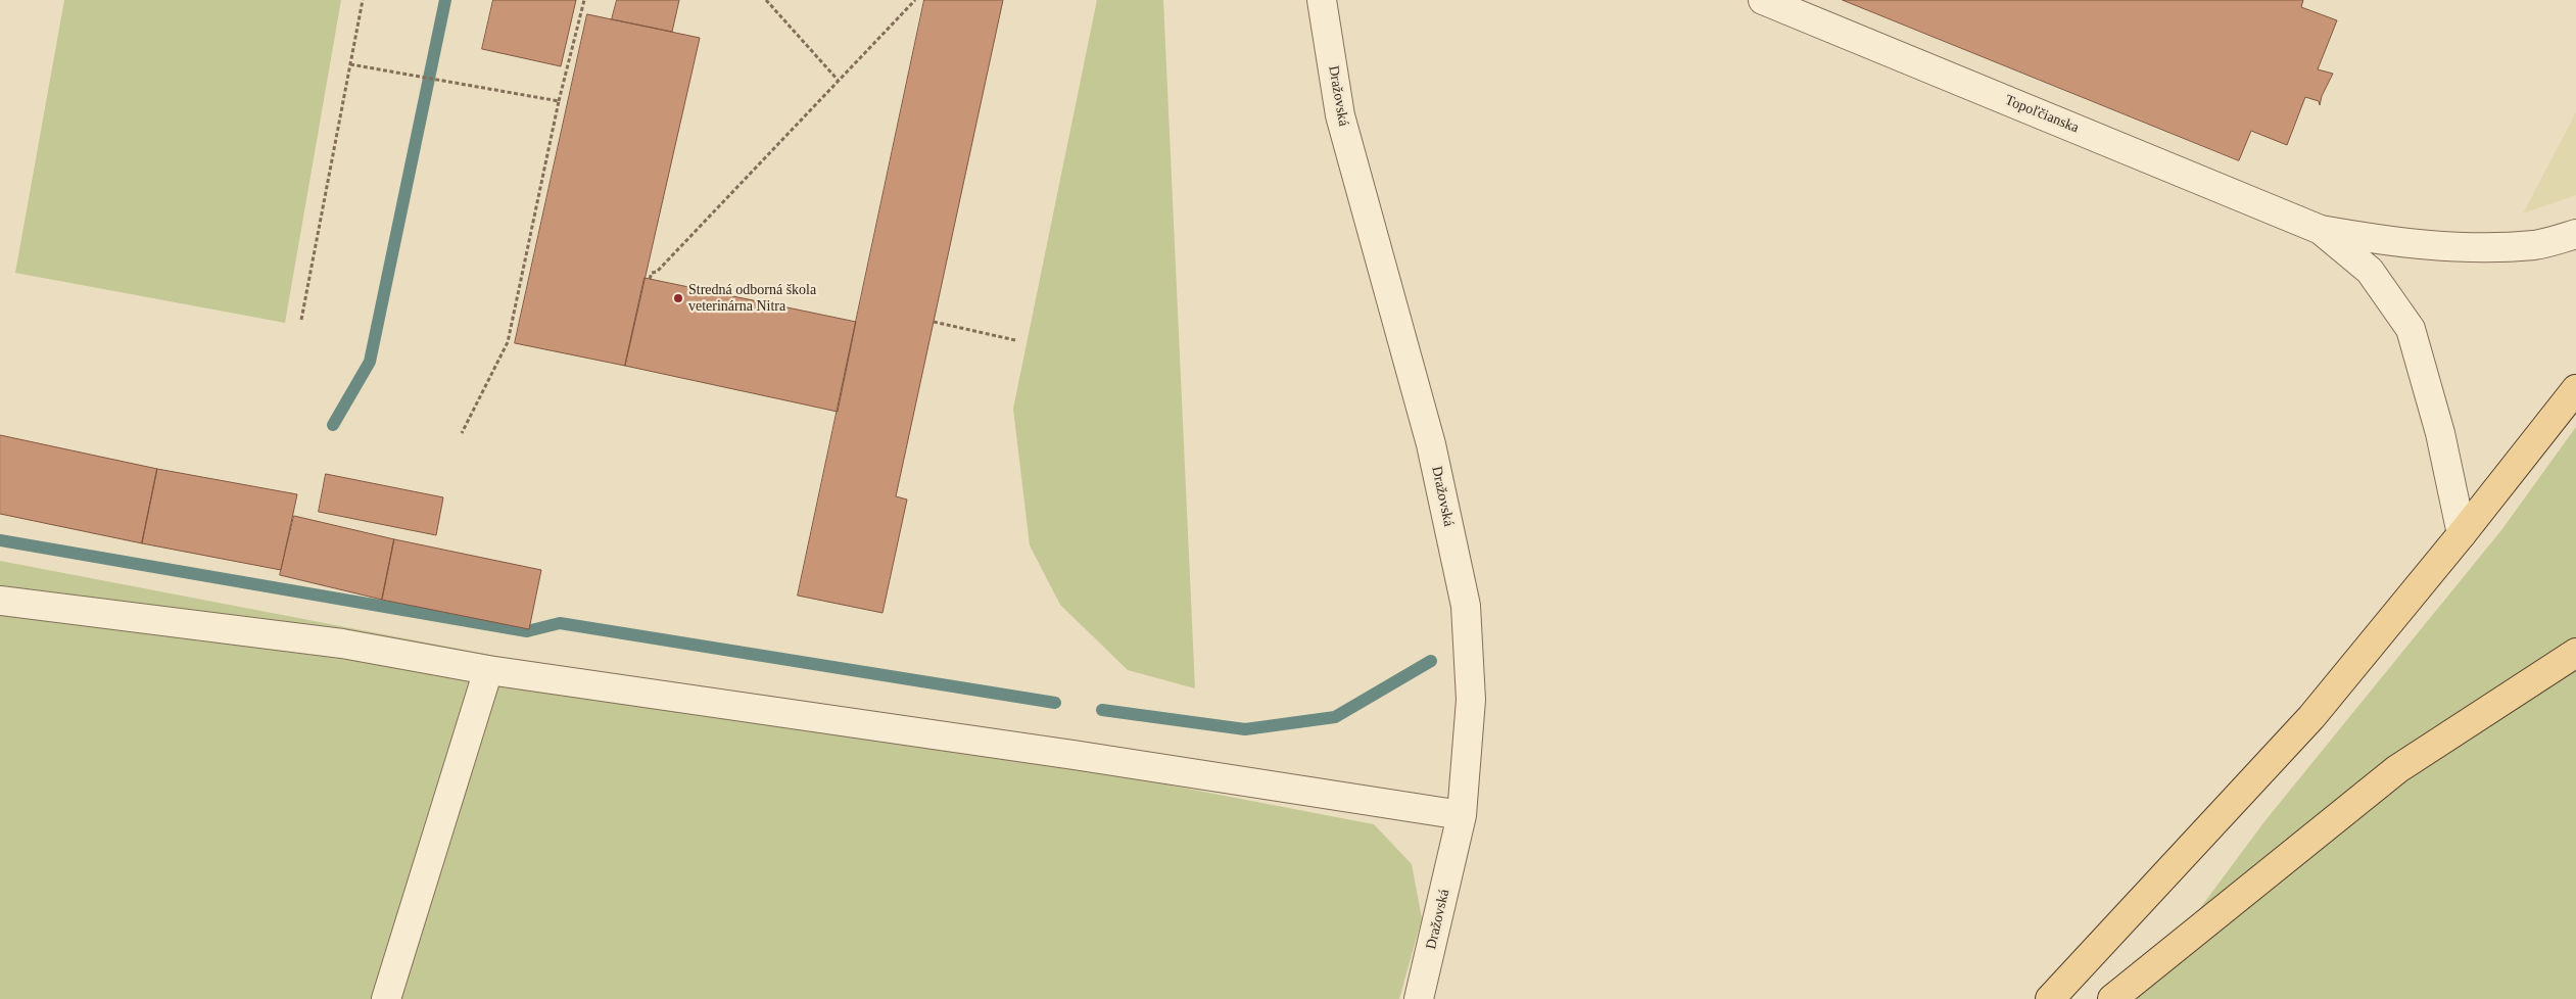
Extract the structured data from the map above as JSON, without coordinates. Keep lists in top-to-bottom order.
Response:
{
  "streets": {
    "street": ["Dražovská", "Topoľčianska"]
  },
  "places": ["Stredná odborná škola veterinárna Nitra"]
}
